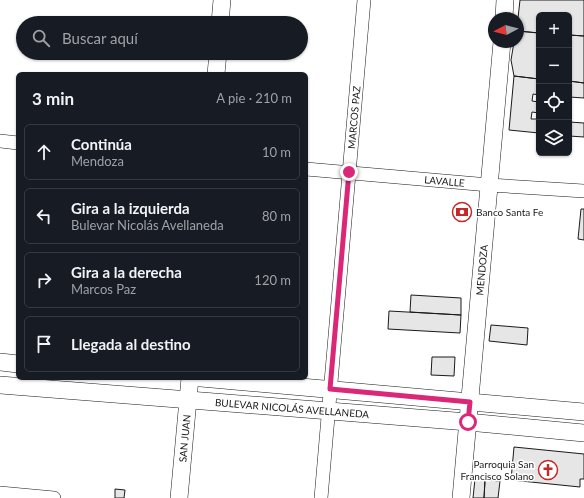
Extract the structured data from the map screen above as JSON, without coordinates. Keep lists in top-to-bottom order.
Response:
{
  "streets": {
    "main road": ["MENDOZA", "BULEVAR NICOLÁS AVELLANEDA", "SAN JUAN"],
    "street": ["MARCOS PAZ", "LAVALLE"]
  },
  "crossings": [
    ["MARCOS PAZ", "LAVALLE"],
    ["MARCOS PAZ", "BULEVAR NICOLÁS AVELLANEDA"],
    ["LAVALLE", "MENDOZA"],
    ["MENDOZA", "BULEVAR NICOLÁS AVELLANEDA"],
    ["BULEVAR NICOLÁS AVELLANEDA", "SAN JUAN"]
  ],
  "places": {
    "bank": ["Banco Santa Fe"],
    "church": ["Parroquia San Francisco Solano"]
  },
  "north": "left",
  "page": {
    "map_buttons": ["+", "−"],
    "search": "Buscar aquí",
    "heading": ["3 min", "A pie · 210 m"],
    "list": [
      ["Continúa", "Mendoza", "10 m"],
      ["Gira a la izquierda", "Bulevar Nicolás Avellaneda", "80 m"],
      ["Gira a la derecha", "Marcos Paz", "120 m"],
      "Llegada al destino"
    ]
  }
}
